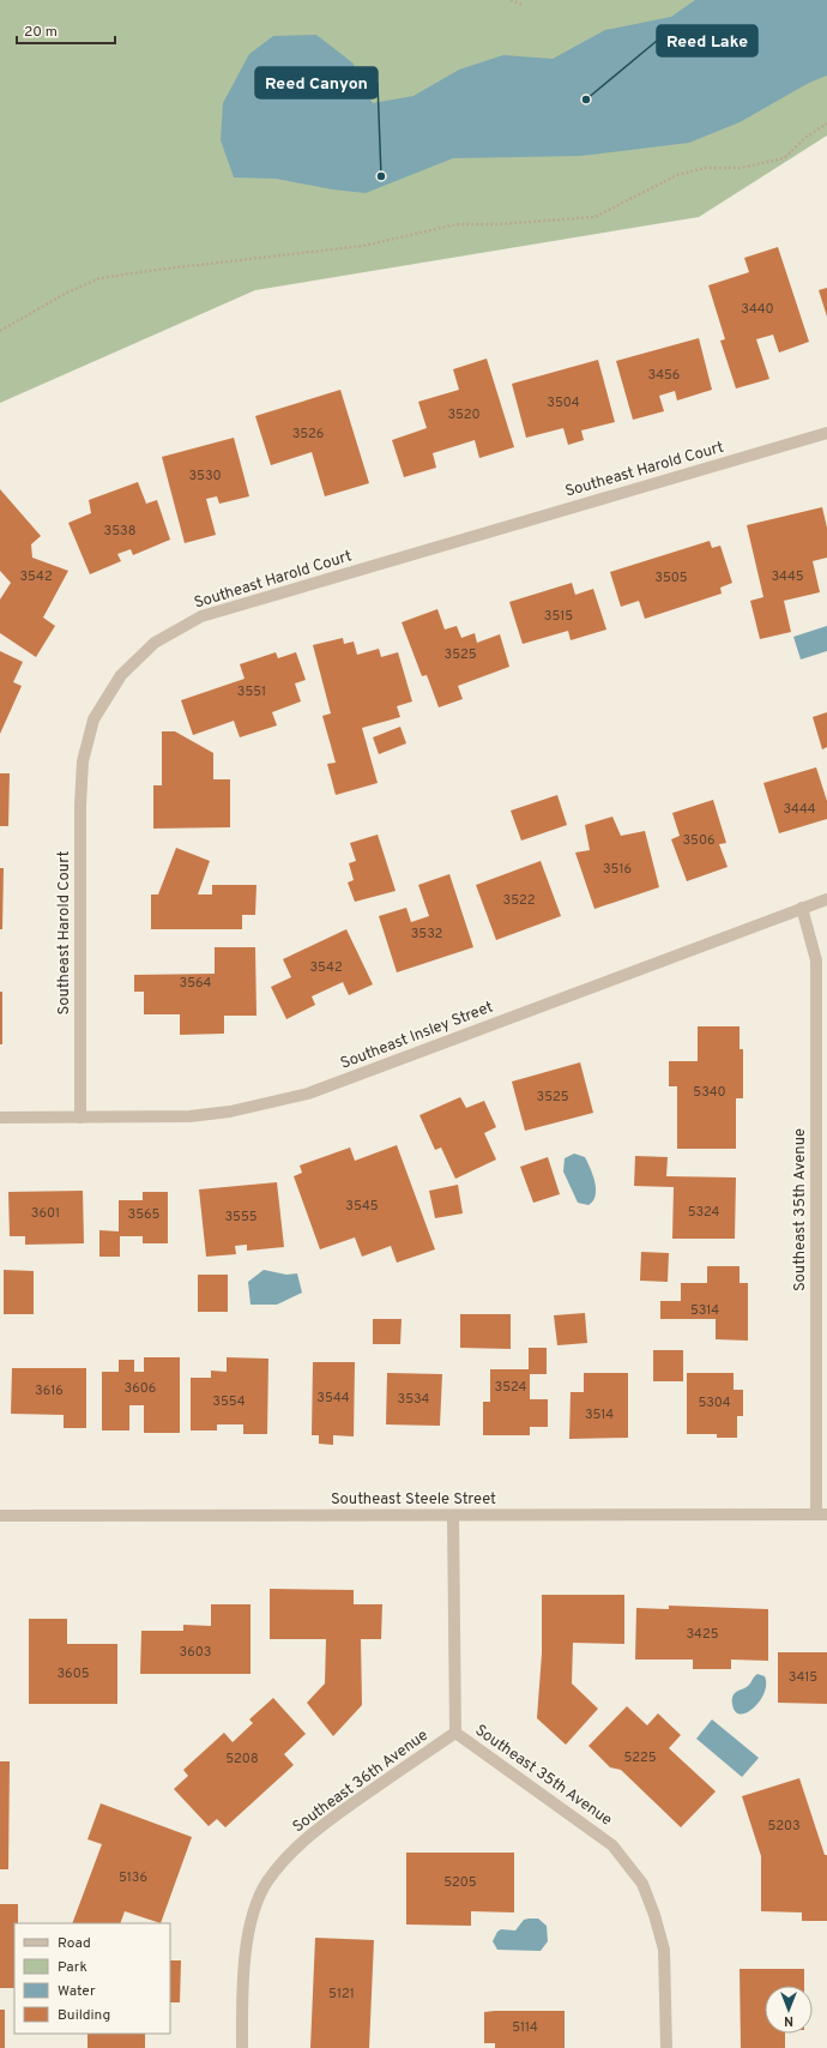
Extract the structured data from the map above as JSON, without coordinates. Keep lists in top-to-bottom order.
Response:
{
  "streets": {
    "street": [
      "Southeast Harold Court",
      "Southeast Insley Street",
      "Southeast 35th Avenue",
      "Southeast Steele Street",
      "Southeast 36th Avenue"
    ]
  },
  "crossings": [
    ["Southeast Harold Court", "Southeast Insley Street"],
    ["Southeast Insley Street", "Southeast 35th Avenue"],
    ["Southeast 35th Avenue", "Southeast Steele Street"],
    ["Southeast 35th Avenue", "Southeast 36th Avenue"]
  ],
  "places": ["Reed Lake", "Reed Canyon"],
  "house_numbers": [
    "3440",
    "3456",
    "3504",
    "3520",
    "3526",
    "3530",
    "3538",
    "3542",
    "3445",
    "3505",
    "3515",
    "3525",
    "3551",
    "3444",
    "3506",
    "3516",
    "3522",
    "3532",
    "3542",
    "3564",
    "5340",
    "3525",
    "3545",
    "5324",
    "3601",
    "3565",
    "3555",
    "5314",
    "3524",
    "3606",
    "3616",
    "3544",
    "3534",
    "3554",
    "5304",
    "3514",
    "3425",
    "3603",
    "3605",
    "3415",
    "5225",
    "5208",
    "5203",
    "5136",
    "5205",
    "5121",
    "5114"
  ],
  "legend": [
    "Road",
    "Park",
    "Water",
    "Building"
  ],
  "scale_bar": "20 m",
  "north": "bottom"
}
